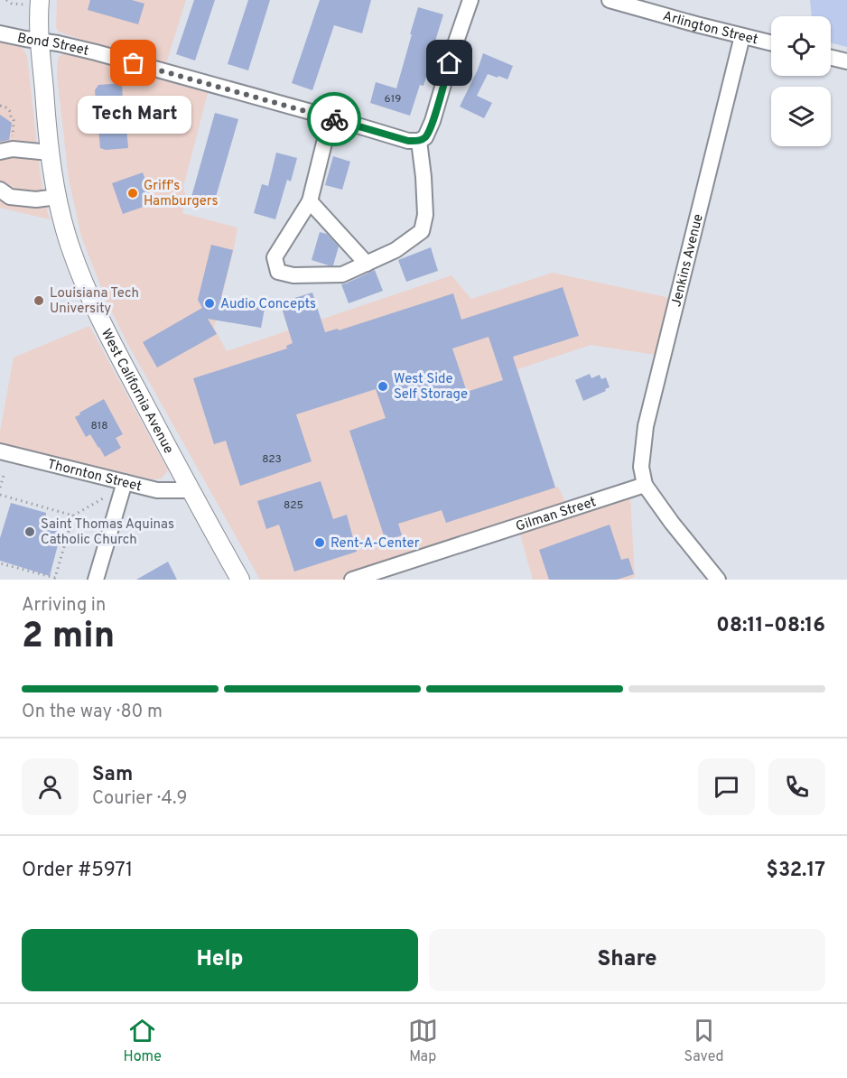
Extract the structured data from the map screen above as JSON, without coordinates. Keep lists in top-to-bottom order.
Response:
{
  "streets": {
    "main road": ["West California Avenue"],
    "street": [
      "Arlington Street",
      "Bond Street",
      "Jenkins Avenue",
      "Thornton Street",
      "Gilman Street"
    ]
  },
  "crossings": [
    ["Arlington Street", "Jenkins Avenue"],
    ["Bond Street", "West California Avenue"],
    ["Jenkins Avenue", "Gilman Street"],
    ["West California Avenue", "Thornton Street"]
  ],
  "places": [
    "Tech Mart",
    "Griff's Hamburgers",
    "Louisiana Tech University",
    "Audio Concepts",
    "West Side Self Storage",
    "Saint Thomas Aquinas Catholic Church",
    "Rent-A-Center"
  ],
  "house_numbers": [
    "619",
    "818",
    "823",
    "825"
  ],
  "page": {
    "bubble": "Tech Mart",
    "heading": ["2 min", "Arriving in", "08:11–08:16"],
    "panel": [
      "Sam",
      "Courier · 4.9",
      "Order #5971",
      "$32.17"
    ],
    "bar": "On the way · 80 m",
    "buttons": ["Help", "Share"],
    "tabs": ["Home", "Map", "Saved"]
  }
}
